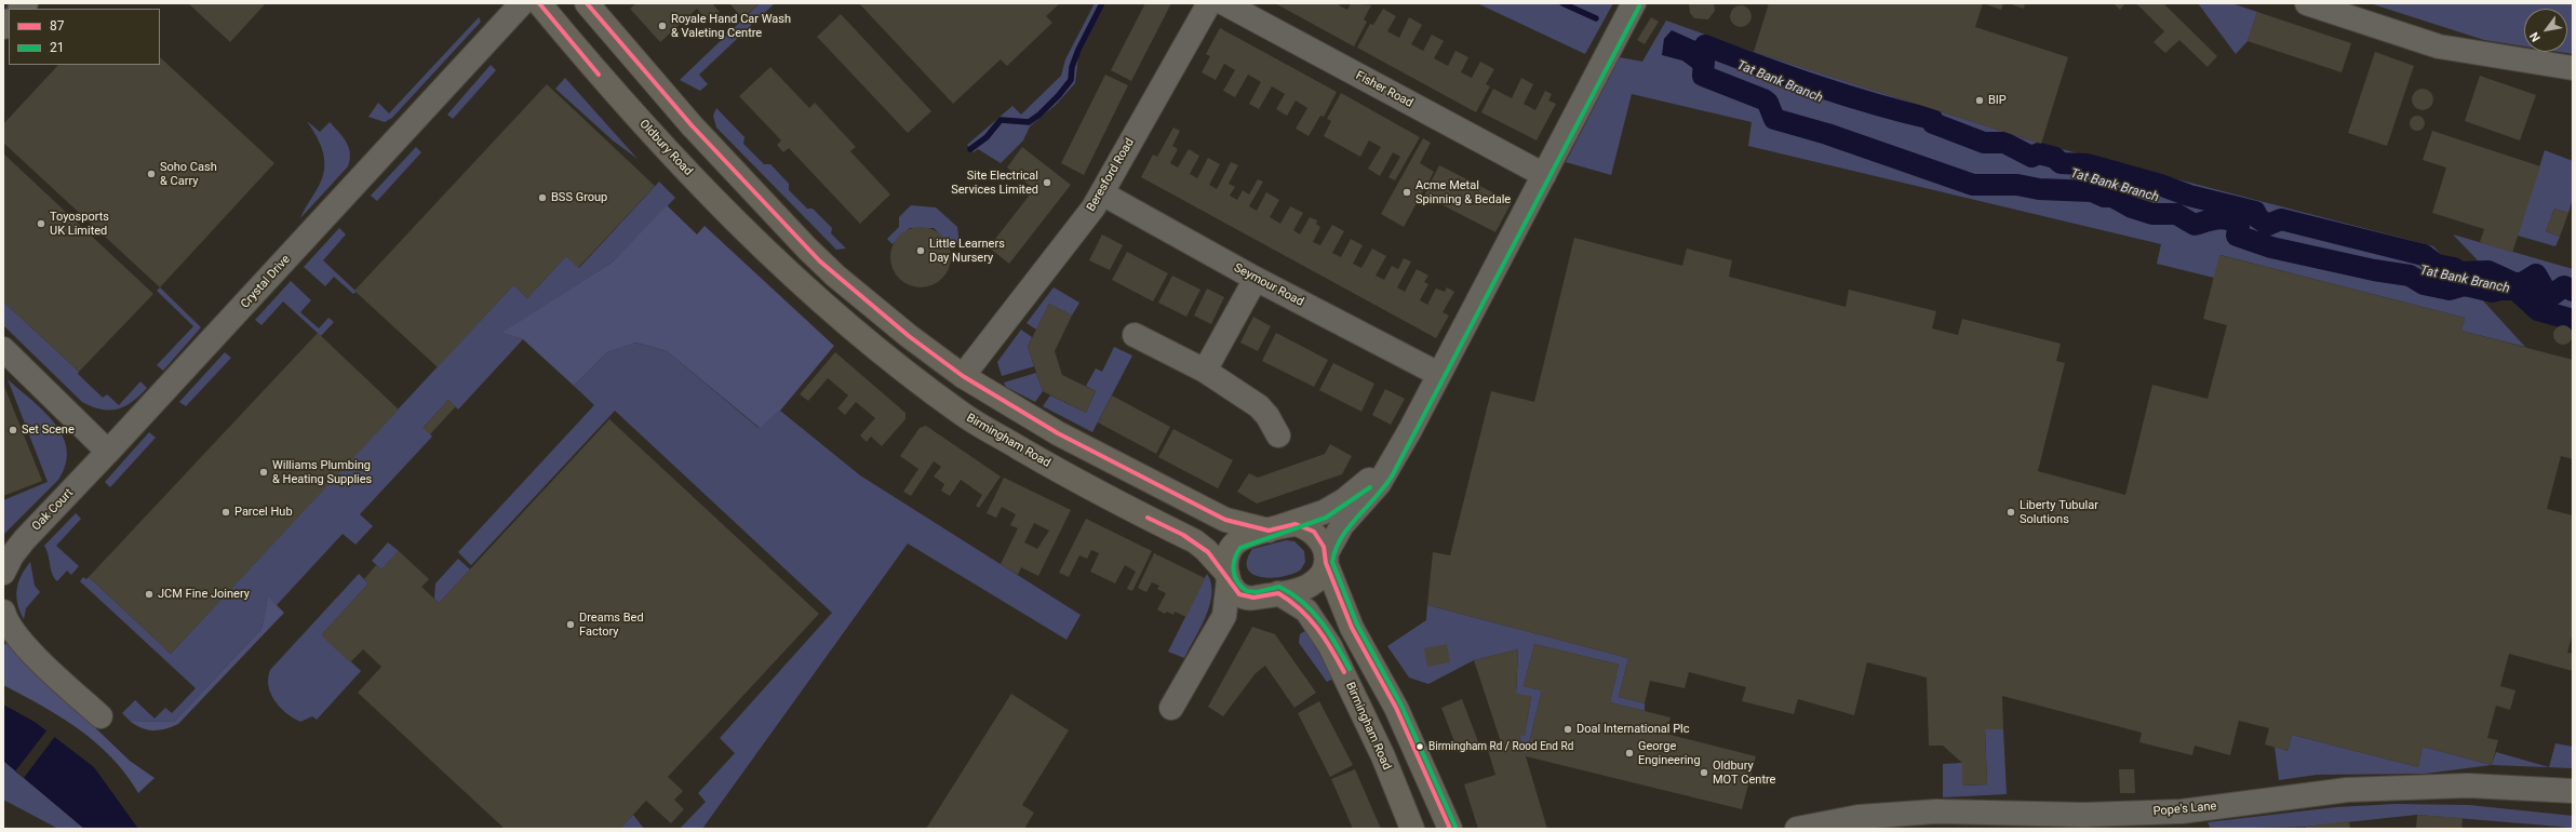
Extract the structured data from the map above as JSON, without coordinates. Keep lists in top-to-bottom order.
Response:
{
  "streets": {
    "main road": ["Oldbury Road", "Birmingham Road"],
    "street": [
      "Fisher Road",
      "Beresford Road",
      "Crystal Drive",
      "Seymour Road",
      "Oak Court",
      "Pope's Lane"
    ]
  },
  "crossings": [
    ["Oldbury Road", "Birmingham Road"],
    ["Beresford Road", "Seymour Road"],
    ["Crystal Drive", "Oak Court"]
  ],
  "water": ["Tat Bank Branch"],
  "places": [
    "Royale Hand Car Wash & Valeting Centre",
    "BIP",
    "Soho Cash & Carry",
    "Site Electrical Services Limited",
    "Acme Metal Spinning & Bedale",
    "BSS Group",
    "Toyosports UK Limited",
    "Little Learners Day Nursery",
    "Set Scene",
    "Williams Plumbing & Heating Supplies",
    "Parcel Hub",
    "Liberty Tubular Solutions",
    "JCM Fine Joinery",
    "Dreams Bed Factory",
    "Doal International Plc",
    "Birmingham Rd / Rood End Rd",
    "George Engineering",
    "Oldbury MOT Centre"
  ],
  "lines": ["transit line 87", "transit line 21"],
  "legend": ["87", "21"],
  "north": "bottom left"
}
